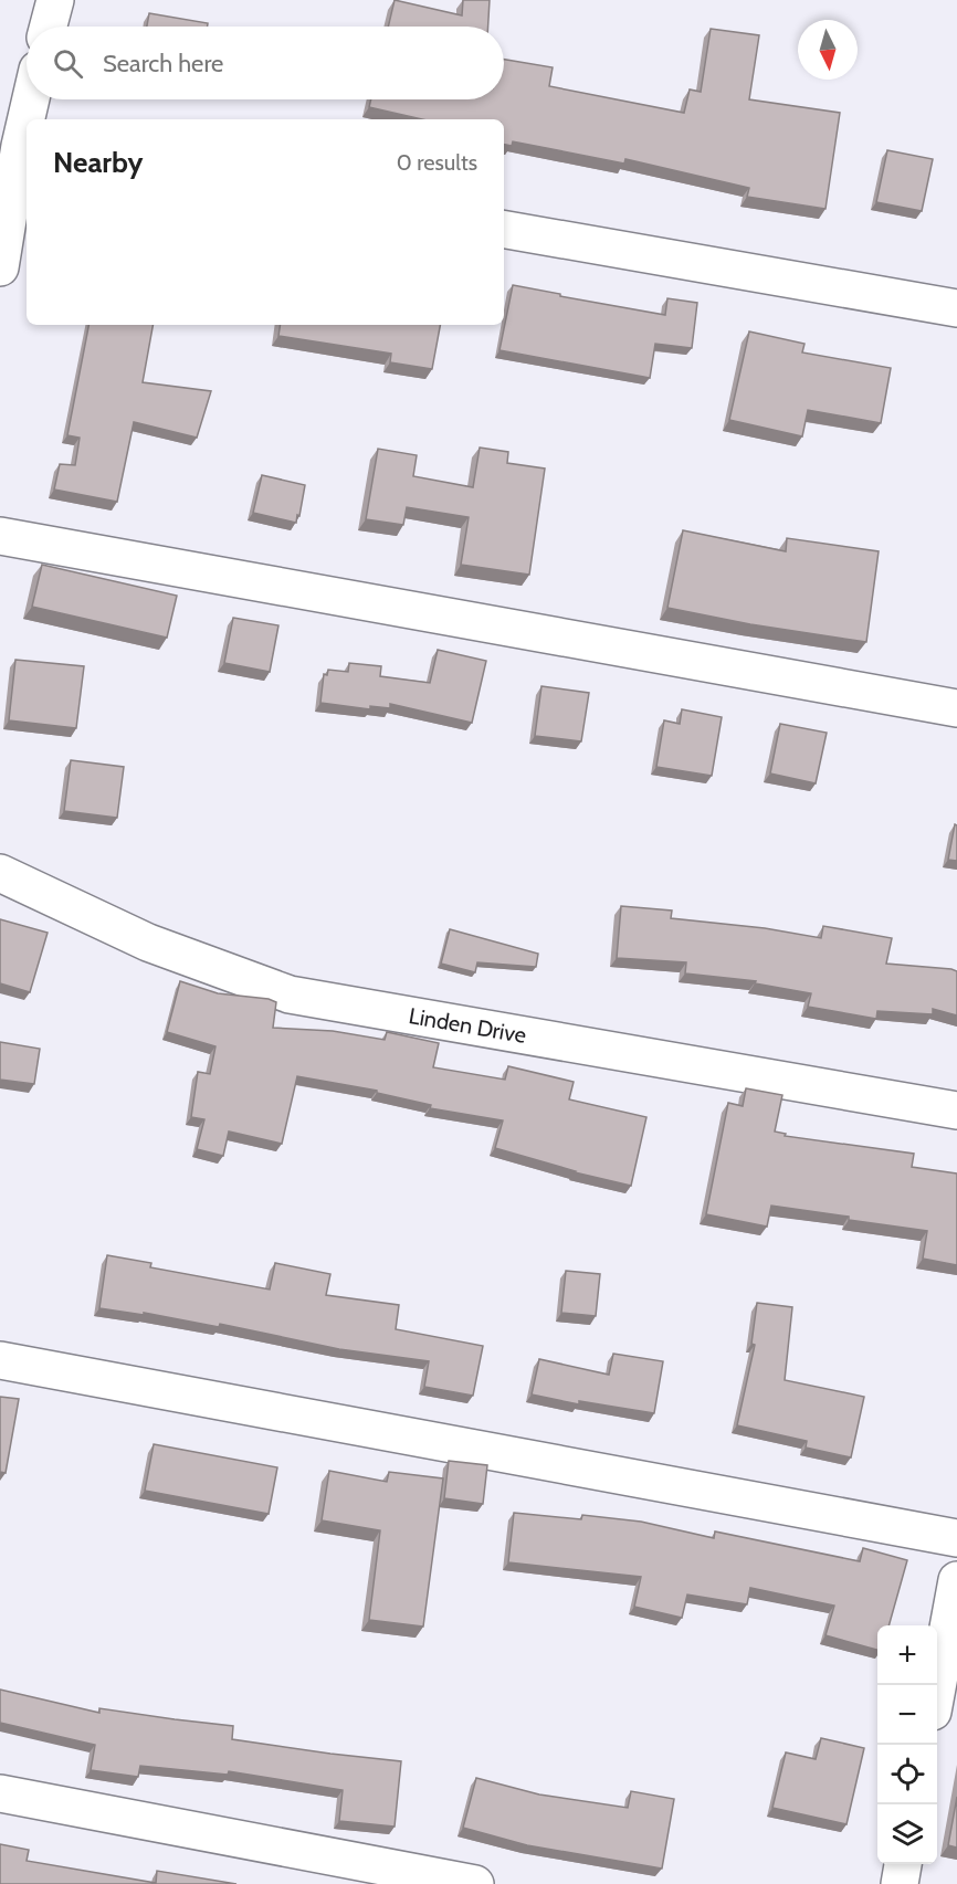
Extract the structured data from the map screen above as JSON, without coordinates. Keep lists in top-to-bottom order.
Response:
{
  "streets": {
    "street": ["Linden Drive"]
  },
  "north": "bottom",
  "page": {
    "search": "Search here",
    "heading": ["Nearby", "0 results"],
    "map_buttons": ["+", "−"]
  }
}
